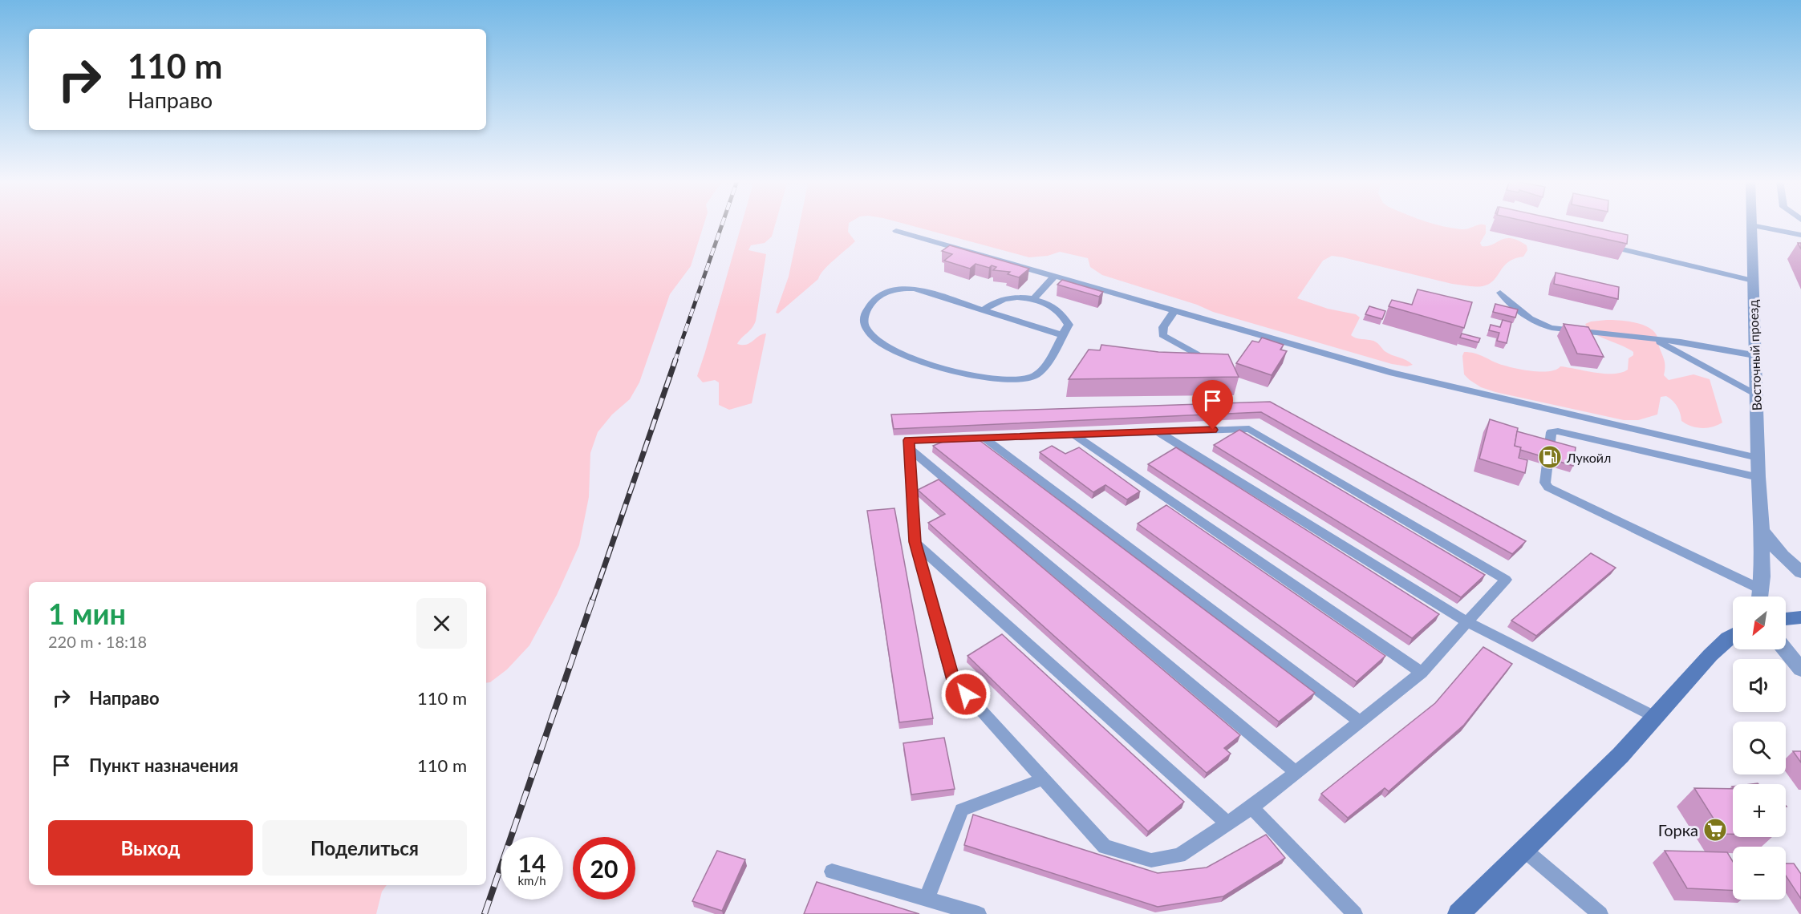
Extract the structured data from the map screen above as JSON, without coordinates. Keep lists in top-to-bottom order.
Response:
{
  "streets": {
    "street": ["Восточный проезд"]
  },
  "places": {
    "fuel station": ["Лукойл"],
    "supermarket": ["Горка"]
  },
  "north": "bottom left",
  "page": {
    "turn": ["110 m", "Направо"],
    "heading": ["1 мин", "220 m · 18:18"],
    "map_buttons": ["+", "−"],
    "list": [
      {
        "name": "Направо",
        "value": "110 m"
      },
      {
        "name": "Пункт назначения",
        "value": "110 m"
      }
    ],
    "buttons": ["Выход", "Поделиться"],
    "speed": "14 km/h",
    "limit": "20"
  }
}
